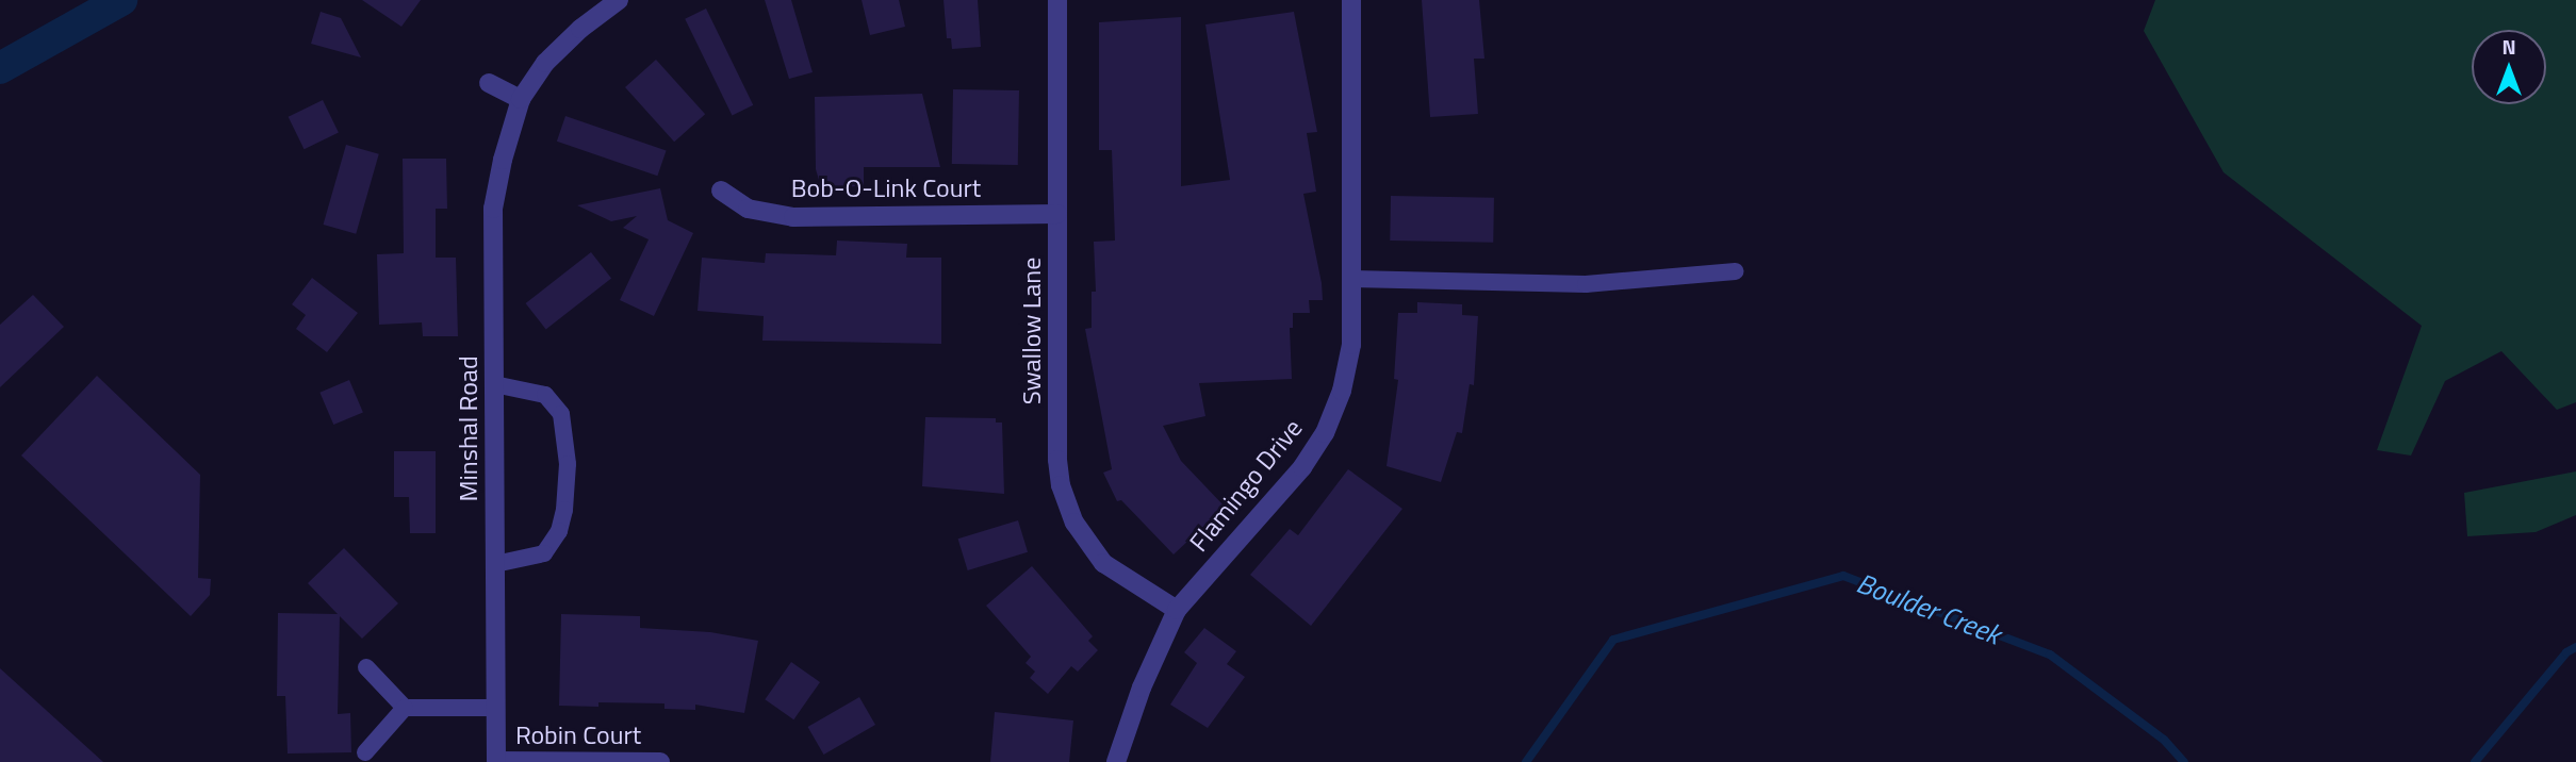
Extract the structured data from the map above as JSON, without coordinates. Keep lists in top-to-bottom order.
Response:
{
  "streets": {
    "street": [
      "Bob-O-Link Court",
      "Swallow Lane",
      "Minshal Road",
      "Flamingo Drive",
      "Robin Court"
    ]
  },
  "crossings": [
    ["Bob-O-Link Court", "Swallow Lane"],
    ["Swallow Lane", "Flamingo Drive"],
    ["Minshal Road", "Robin Court"]
  ],
  "water": ["Boulder Creek"],
  "north": "top"
}
